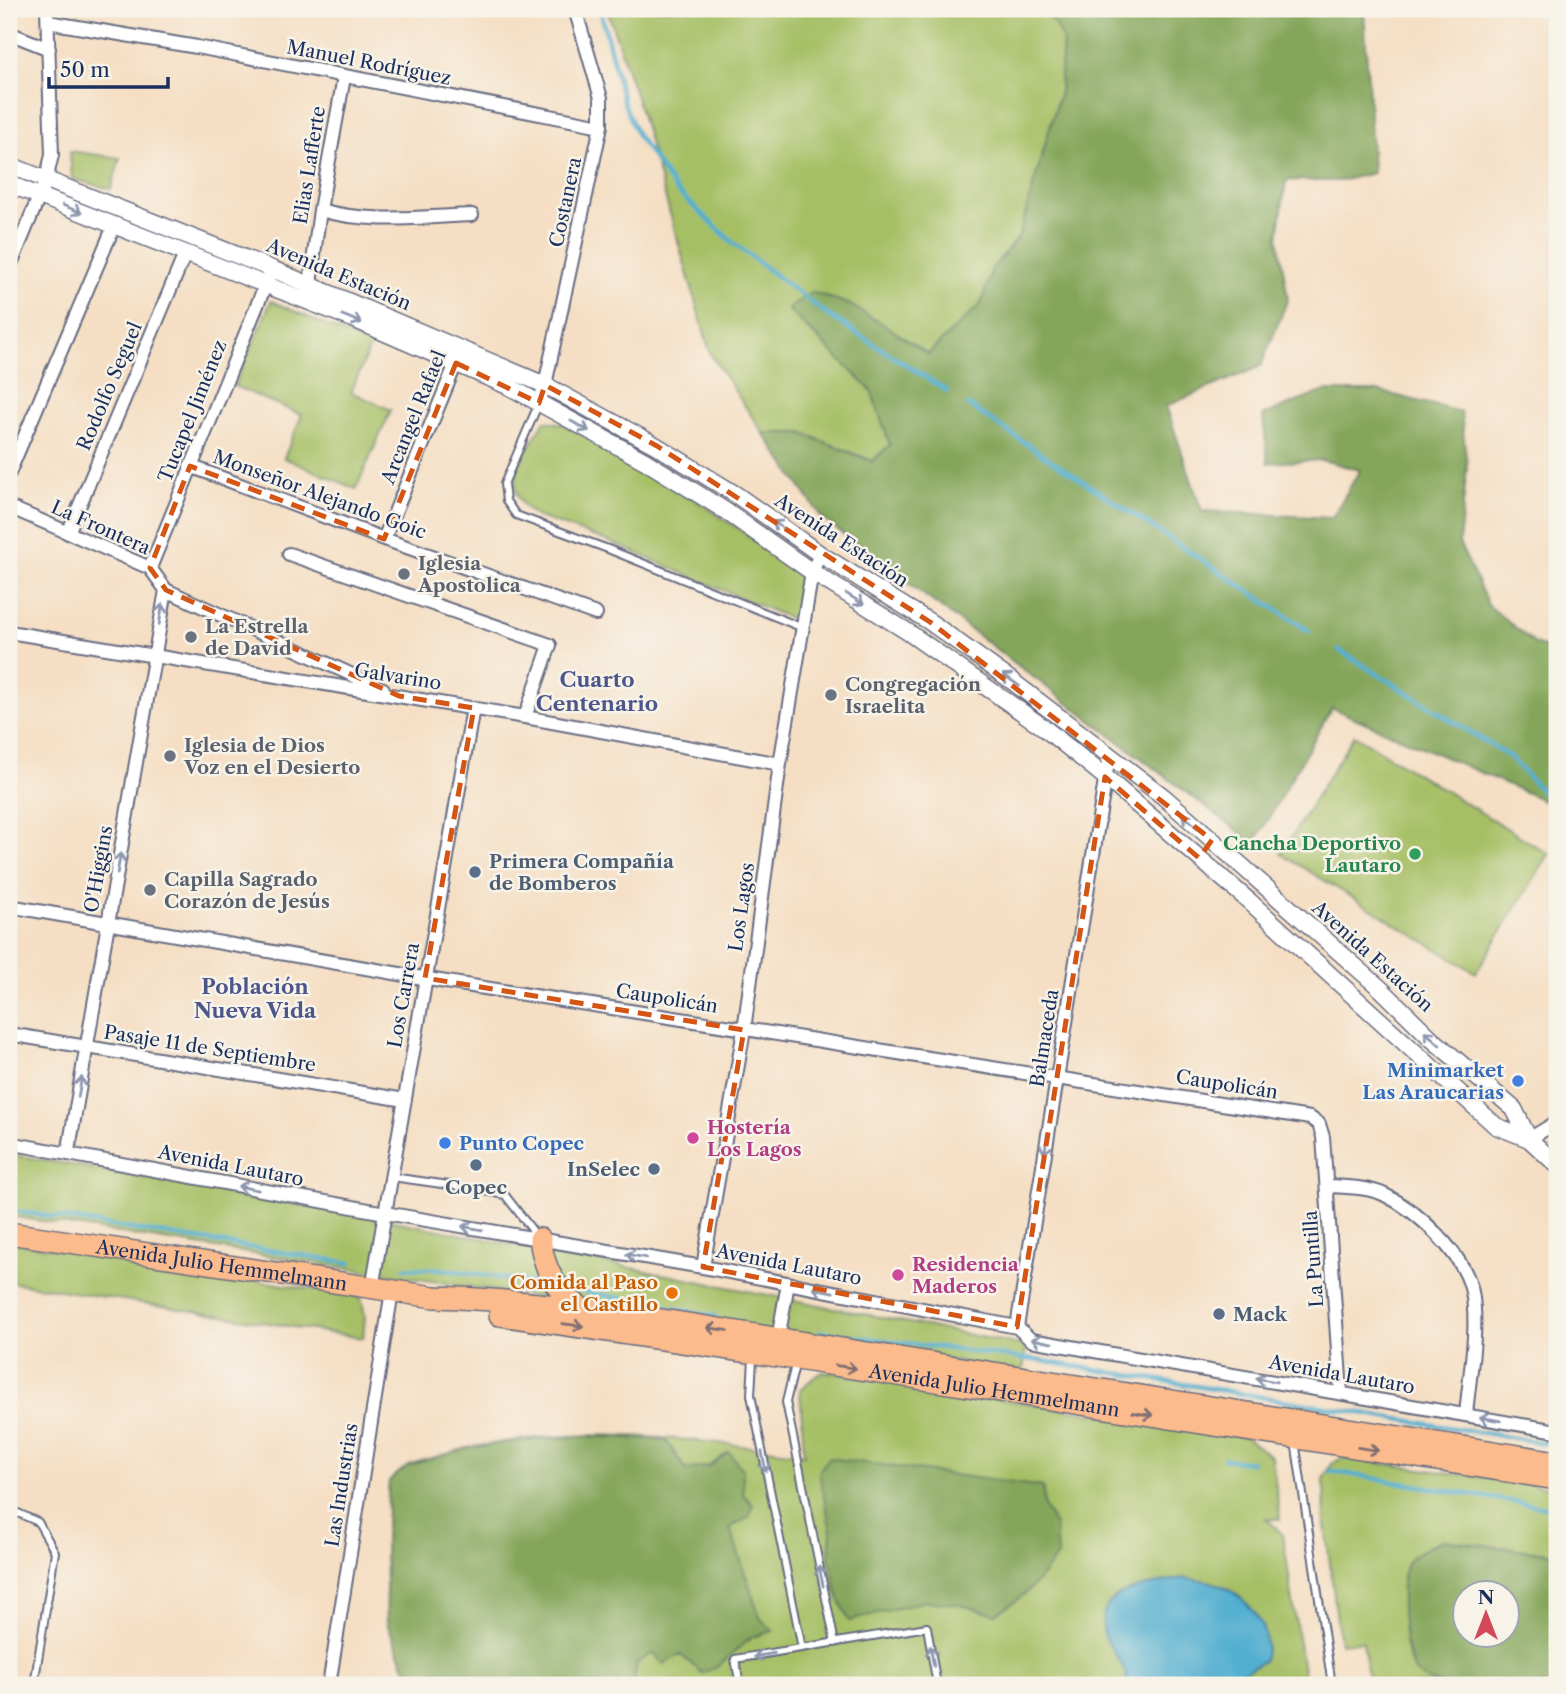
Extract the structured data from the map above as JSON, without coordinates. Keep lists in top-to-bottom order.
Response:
{
  "streets": {
    "highway": ["Avenida Julio Hemmelmann"],
    "street": [
      "Manuel Rodríguez",
      "Elias Lafferte",
      "Costanera",
      "Avenida Estación",
      "Rodolfo Seguel",
      "Tucapel Jiménez",
      "Arcangel Rafael",
      "Monseñor Alejando Goic",
      "La Frontera",
      "Galvarino",
      "O'Higgins",
      "Los Lagos",
      "Los Carrera",
      "Caupolicán",
      "Balmaceda",
      "Pasaje 11 de Septiembre",
      "Avenida Lautaro",
      "La Puntilla",
      "Las Industrias"
    ]
  },
  "crossings": [
    ["Manuel Rodríguez", "Elias Lafferte"],
    ["Manuel Rodríguez", "Costanera"],
    ["Elias Lafferte", "Avenida Estación"],
    ["Costanera", "Avenida Estación"],
    ["Avenida Estación", "Rodolfo Seguel"],
    ["Avenida Estación", "Tucapel Jiménez"],
    ["Avenida Estación", "Arcangel Rafael"],
    ["Avenida Estación", "Los Lagos"],
    ["Avenida Estación", "Balmaceda"],
    ["Rodolfo Seguel", "La Frontera"],
    ["Tucapel Jiménez", "Monseñor Alejando Goic"],
    ["Tucapel Jiménez", "La Frontera"],
    ["Arcangel Rafael", "Monseñor Alejando Goic"],
    ["La Frontera", "Galvarino"],
    ["La Frontera", "O'Higgins"],
    ["Galvarino", "O'Higgins"],
    ["Galvarino", "Los Lagos"],
    ["Galvarino", "Los Carrera"],
    ["O'Higgins", "Caupolicán"],
    ["O'Higgins", "Pasaje 11 de Septiembre"],
    ["O'Higgins", "Avenida Lautaro"],
    ["Los Lagos", "Caupolicán"],
    ["Los Lagos", "Avenida Lautaro"],
    ["Los Carrera", "Caupolicán"],
    ["Los Carrera", "Pasaje 11 de Septiembre"],
    ["Los Carrera", "Avenida Lautaro"],
    ["Los Carrera", "Avenida Julio Hemmelmann"],
    ["Los Carrera", "Las Industrias"],
    ["Caupolicán", "Balmaceda"],
    ["Caupolicán", "La Puntilla"],
    ["Balmaceda", "Avenida Lautaro"],
    ["Avenida Lautaro", "La Puntilla"],
    ["Avenida Julio Hemmelmann", "Las Industrias"]
  ],
  "one_way": ["O'Higgins", "Balmaceda", "Avenida Lautaro"],
  "districts": ["Cuarto Centenario", "Población Nueva Vida"],
  "places": [
    "Iglesia Apostolica",
    "La Estrella de David",
    "Congregación Israelita",
    "Iglesia de Dios Voz en el Desierto",
    "Cancha Deportivo Lautaro",
    "Primera Compañía de Bomberos",
    "Capilla Sagrado Corazón de Jesús",
    "Minimarket Las Araucarias",
    "Hostería Los Lagos",
    "Punto Copec",
    "Copec",
    "InSelec",
    "Residencia Maderos",
    "Comida al Paso el Castillo",
    "Mack"
  ],
  "scale_bar": "50 m",
  "north": "top"
}
